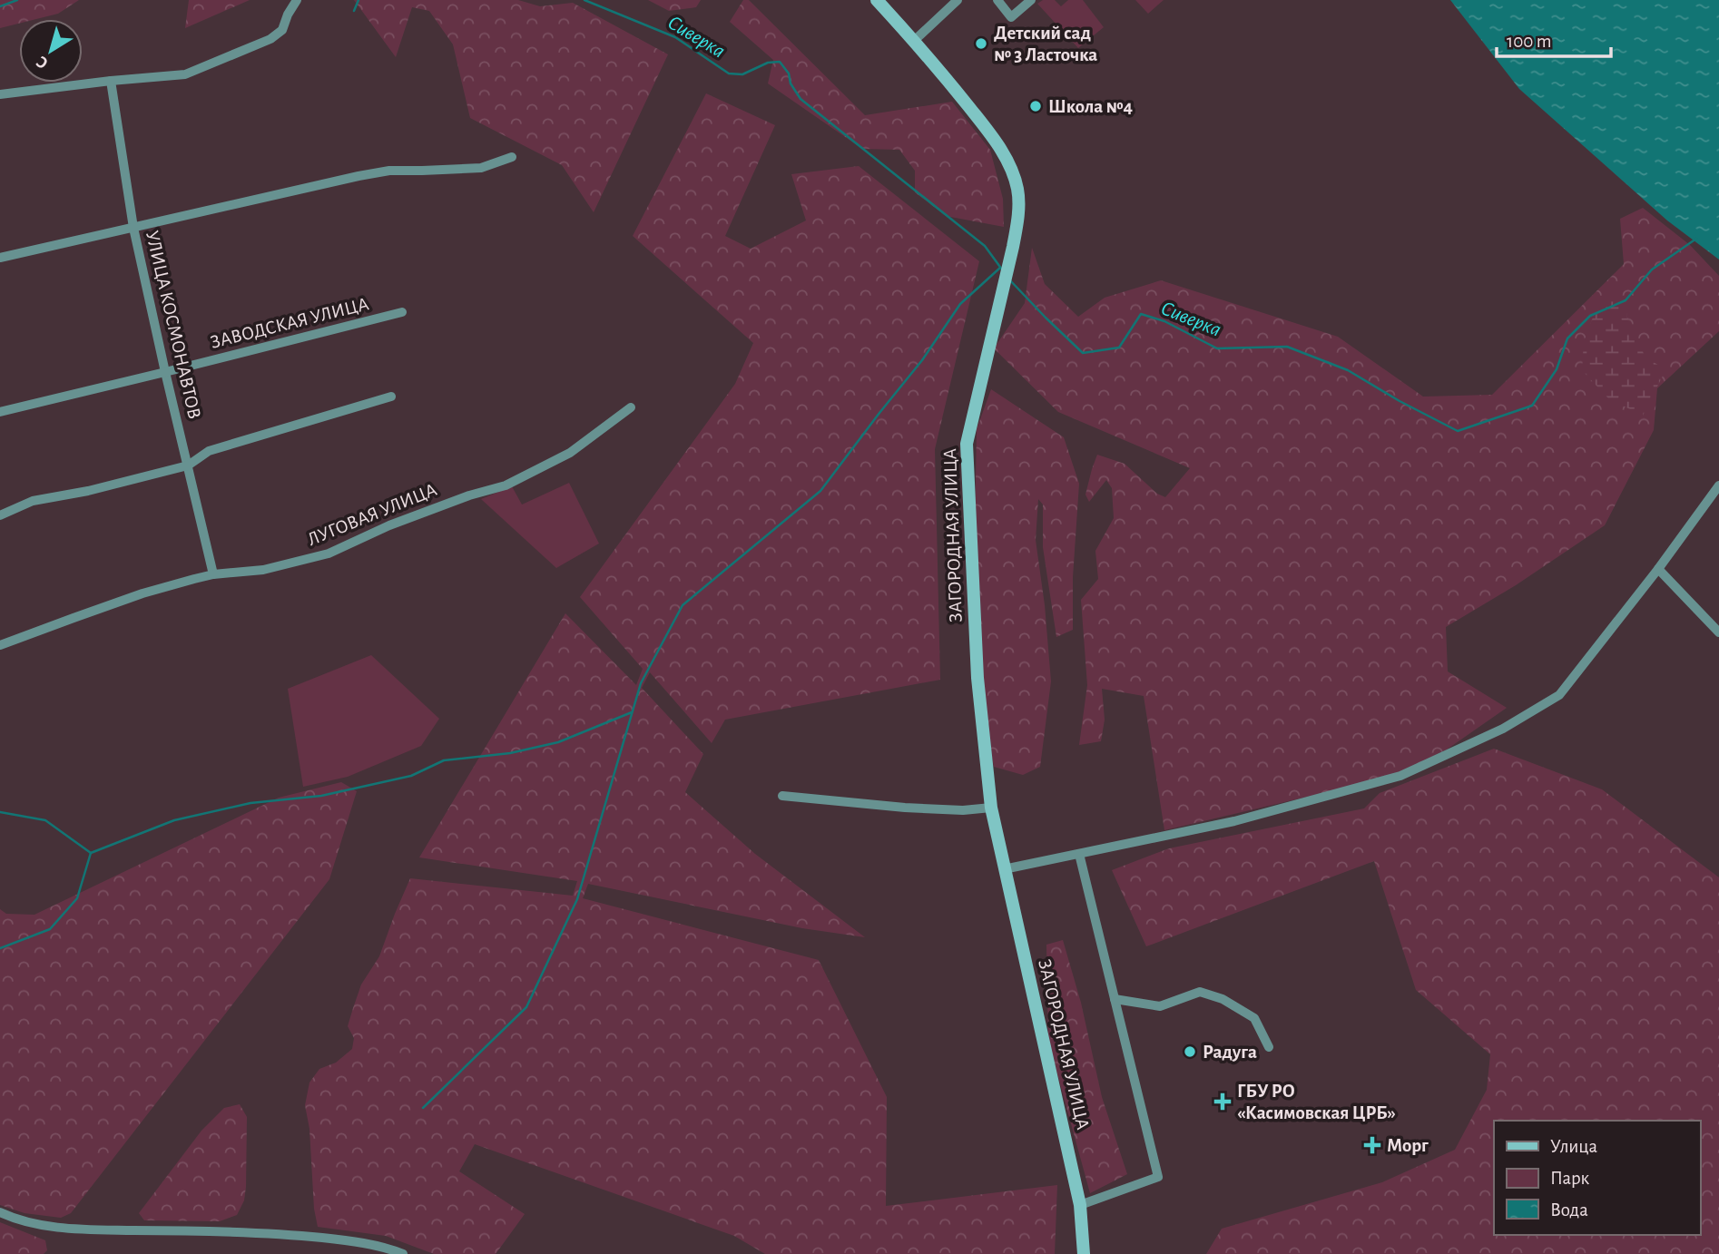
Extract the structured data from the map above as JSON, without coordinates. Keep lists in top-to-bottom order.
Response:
{
  "streets": {
    "main road": ["ЗАГОРОДНАЯ УЛИЦА"],
    "street": ["ЗАВОДСКАЯ УЛИЦА", "УЛИЦА КОСМОНАВТОВ", "ЛУГОВАЯ УЛИЦА"]
  },
  "crossings": [
    ["ЗАВОДСКАЯ УЛИЦА", "УЛИЦА КОСМОНАВТОВ"],
    ["УЛИЦА КОСМОНАВТОВ", "ЛУГОВАЯ УЛИЦА"]
  ],
  "water": ["Сиверка"],
  "places": {
    "other": ["Детский сад № 3 Ласточка", "Школа №4", "Радуга"],
    "health": ["ГБУ РО «Касимовская ЦРБ»", "Морг"]
  },
  "legend": ["Улица", "Парк", "Вода"],
  "scale_bar": "100 m",
  "north": "bottom left"
}
